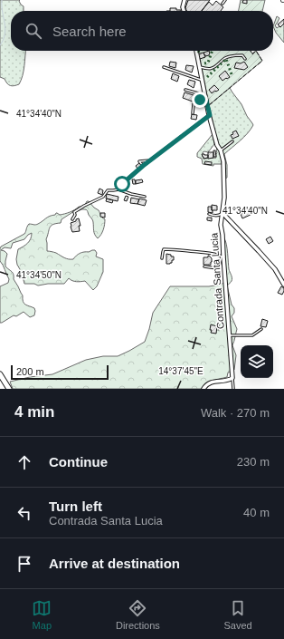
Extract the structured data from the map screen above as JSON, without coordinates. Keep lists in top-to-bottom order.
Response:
{
  "streets": {
    "street": ["Contrada Santa Lucia"]
  },
  "scale_bar": "200 m",
  "page": {
    "search": "Search here",
    "scale": "200 m",
    "heading": ["4 min", "Walk · 270 m"],
    "list": [
      ["Continue", "230 m"],
      ["Turn left", "Contrada Santa Lucia", "40 m"],
      "Arrive at destination"
    ],
    "nav": ["Map", "Directions", "Saved"]
  },
  "coordinates": ["41°34'40\"N", "41°34'50\"N", "14°37'45\"E"]
}
